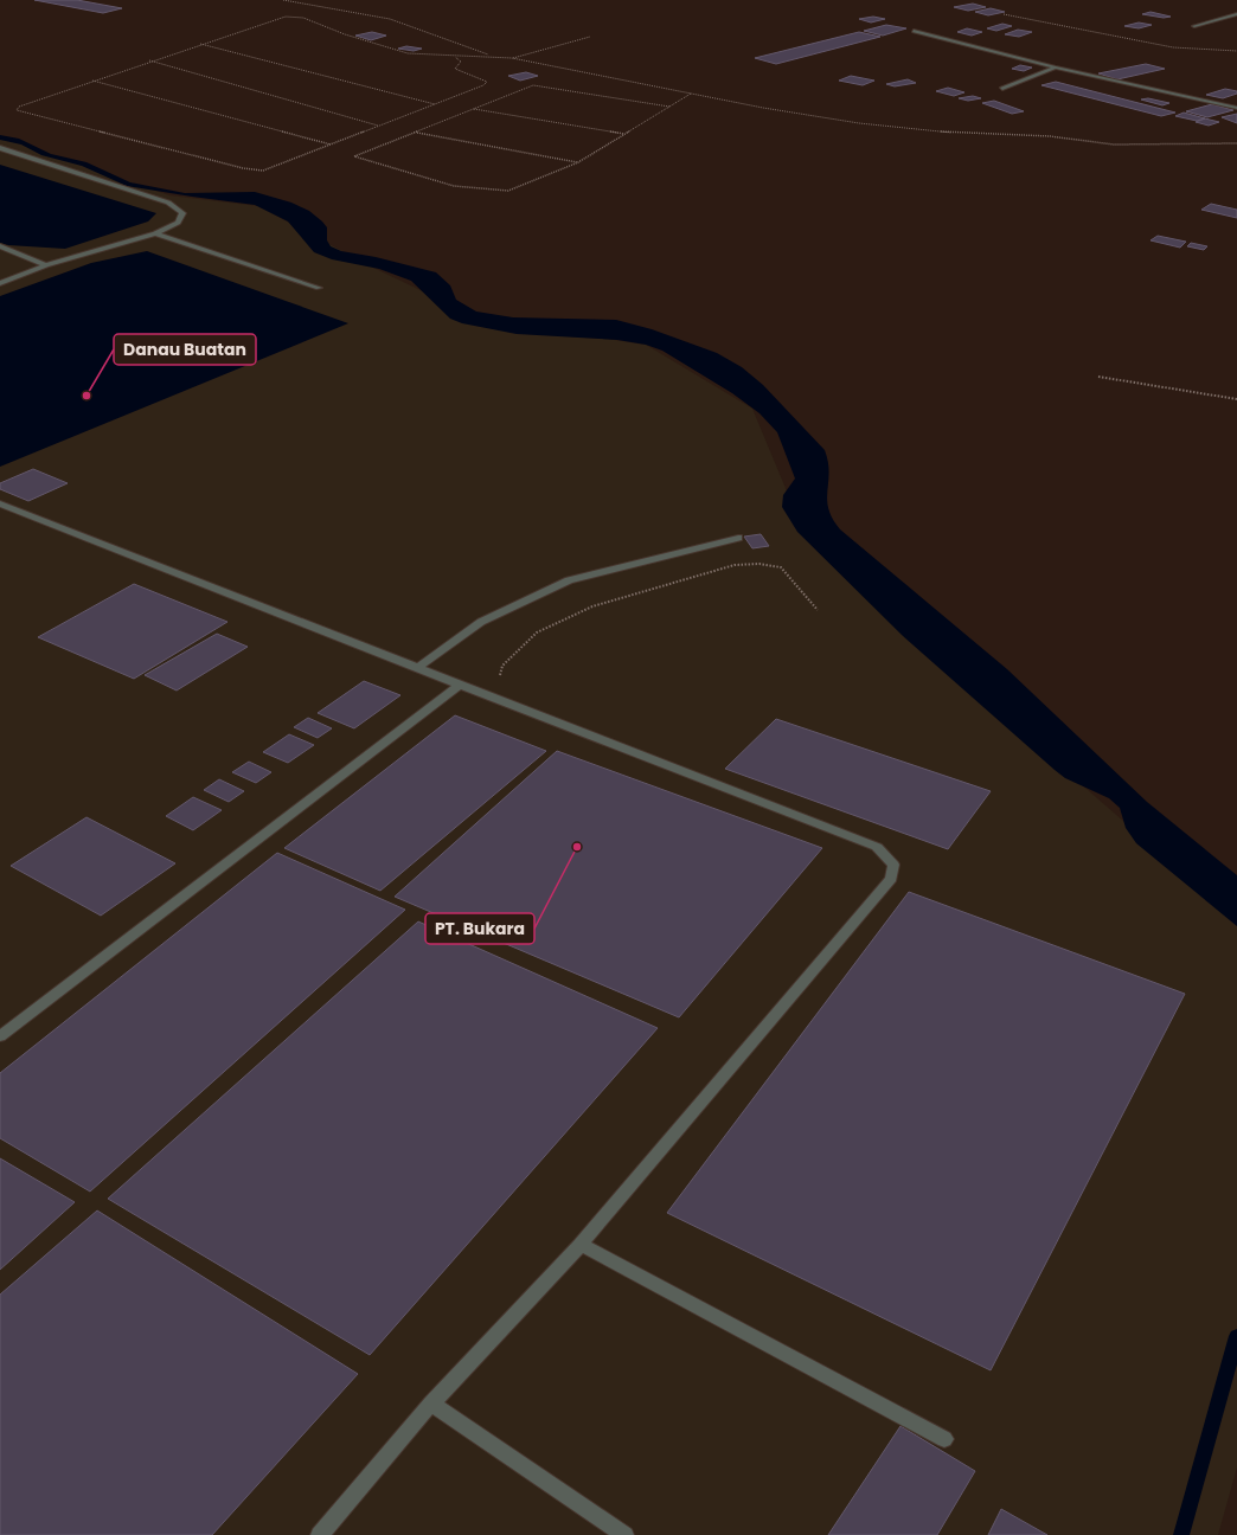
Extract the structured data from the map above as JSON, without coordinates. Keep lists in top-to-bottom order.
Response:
{
  "places": ["Danau Buatan", "PT. Bukara"]
}
